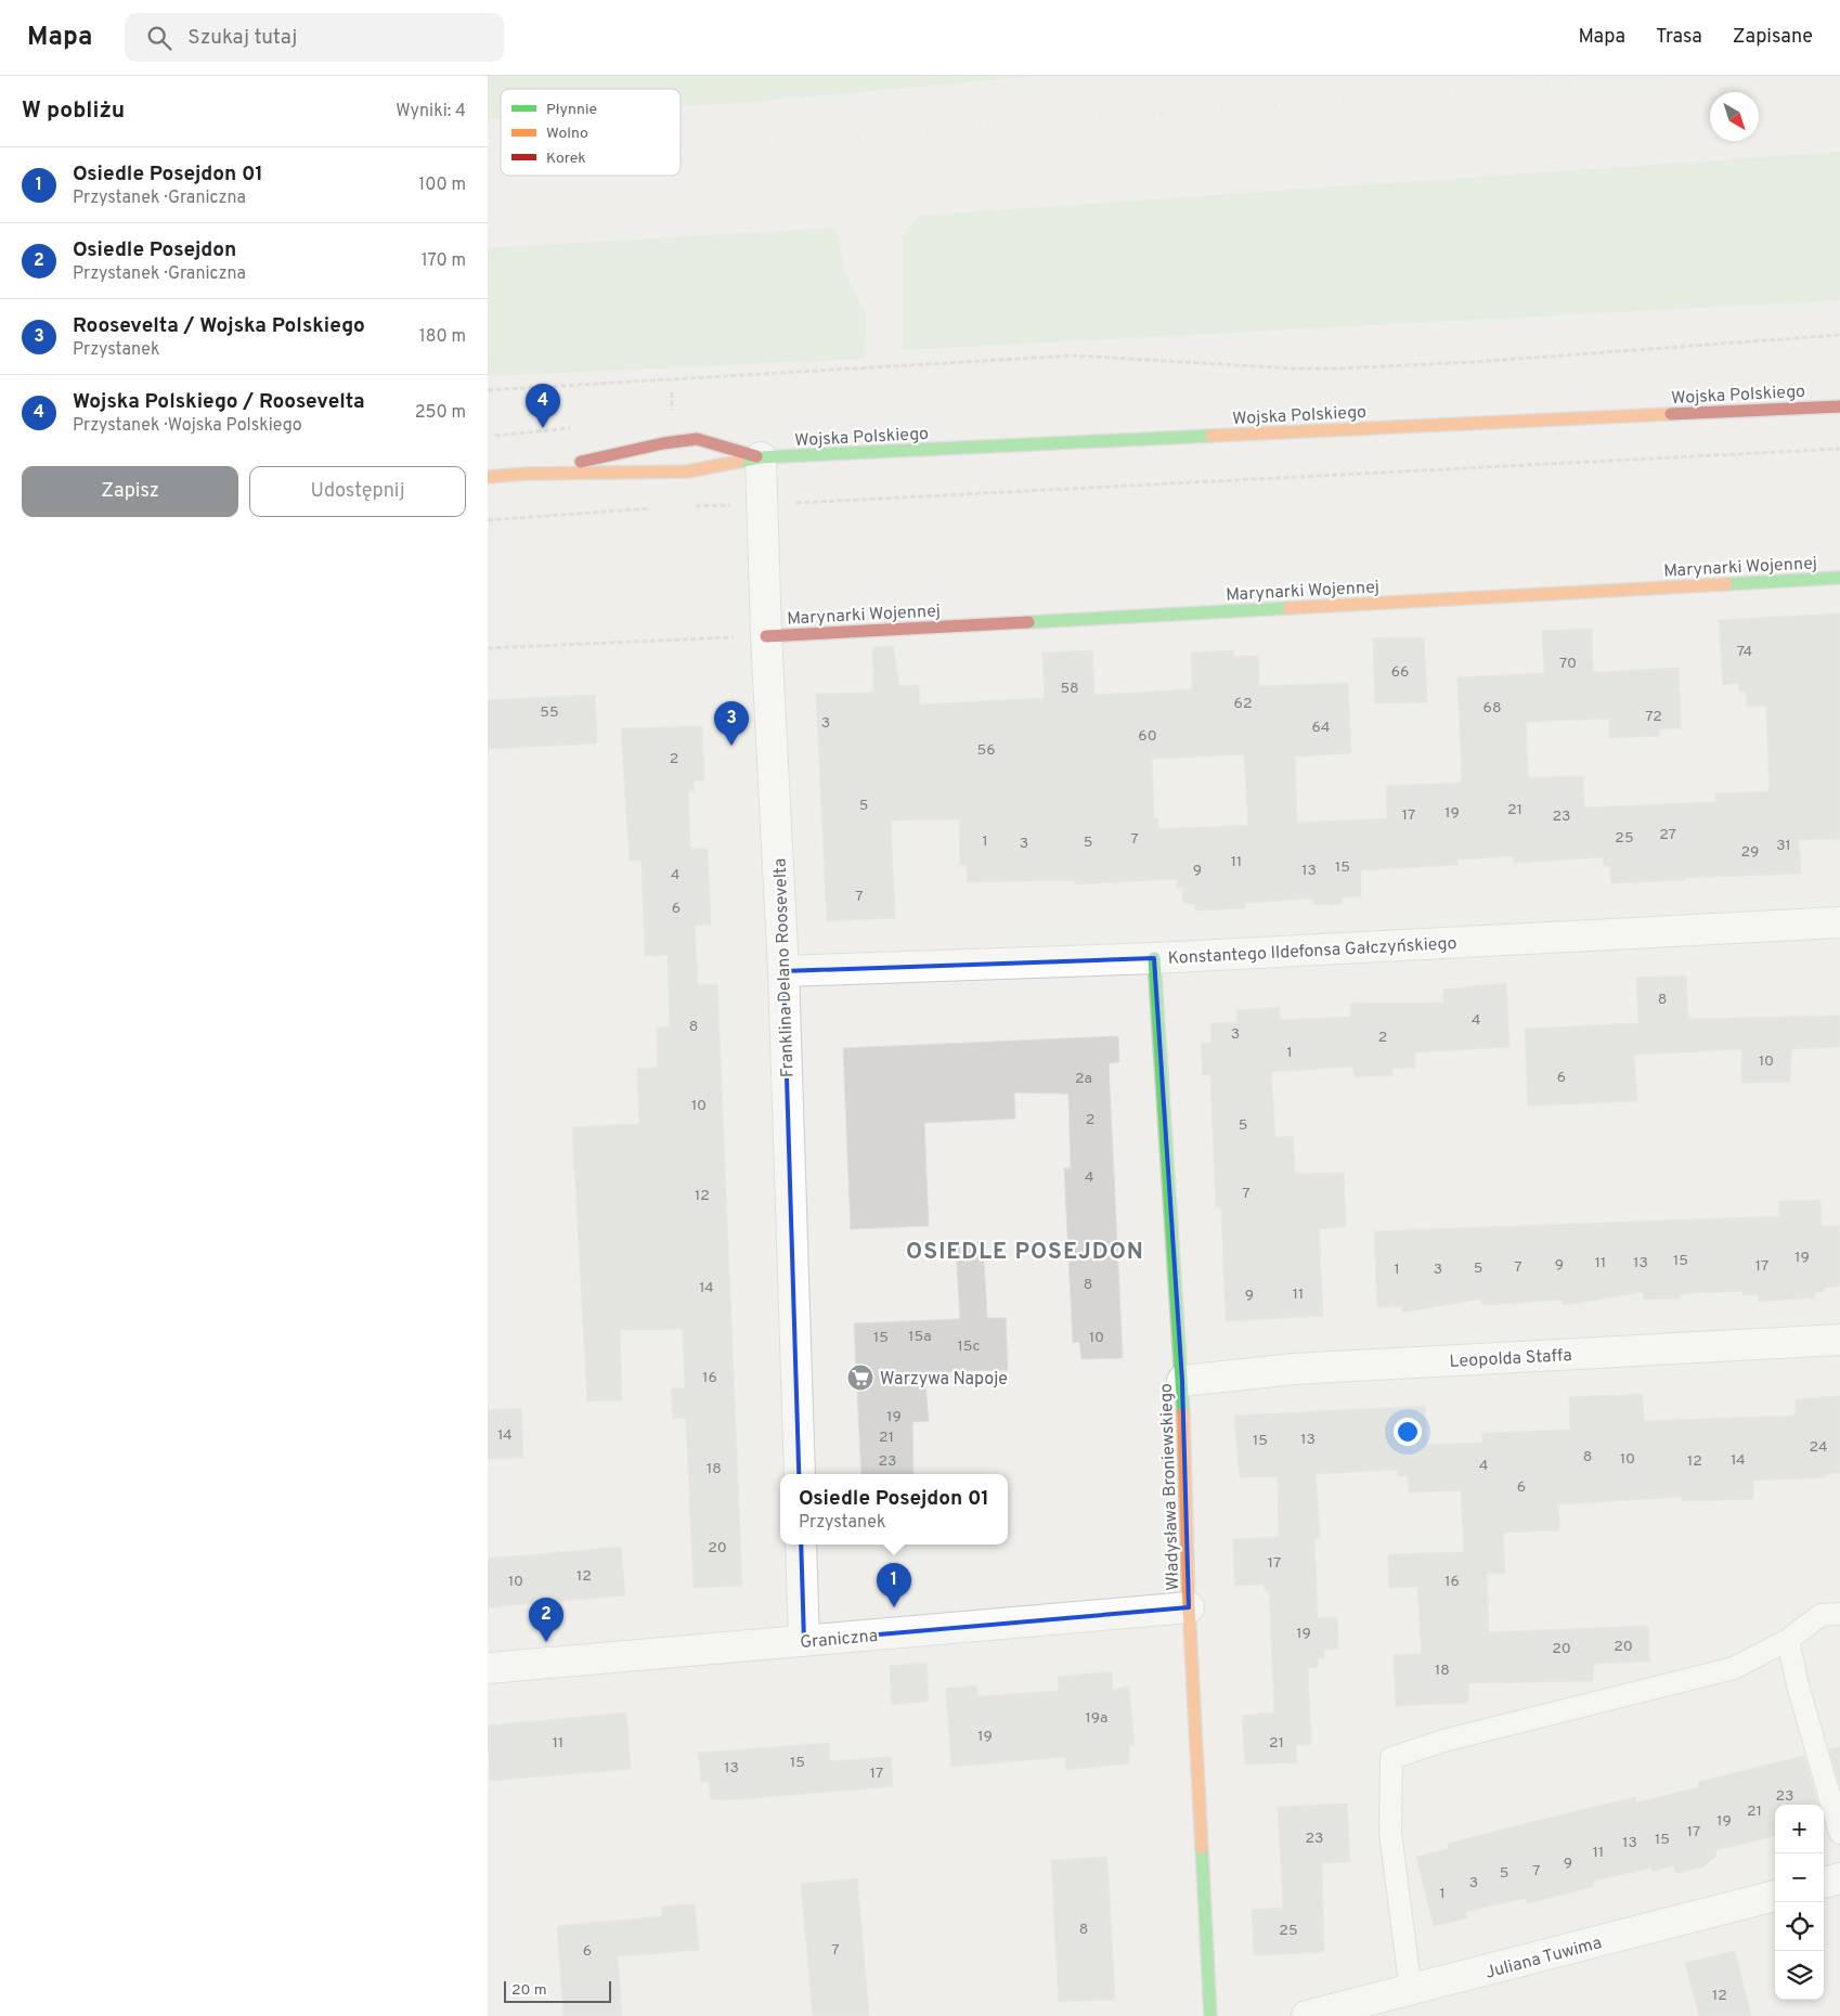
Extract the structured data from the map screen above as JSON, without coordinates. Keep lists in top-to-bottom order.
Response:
{
  "streets": {
    "street": [
      "Wojska Polskiego",
      "Marynarki Wojennej",
      "Konstantego Ildefonsa Gałczyńskiego",
      "Franklina Delano Roosevelta",
      "Leopolda Staffa",
      "Władysława Broniewskiego",
      "Graniczna",
      "Juliana Tuwima"
    ]
  },
  "crossings": [
    ["Wojska Polskiego", "Franklina Delano Roosevelta"],
    ["Marynarki Wojennej", "Franklina Delano Roosevelta"],
    ["Konstantego Ildefonsa Gałczyńskiego", "Franklina Delano Roosevelta"],
    ["Konstantego Ildefonsa Gałczyńskiego", "Władysława Broniewskiego"],
    ["Leopolda Staffa", "Władysława Broniewskiego"],
    ["Władysława Broniewskiego", "Graniczna"]
  ],
  "districts": ["OSIEDLE POSEJDON"],
  "places": {
    "supermarket": ["Warzywa Napoje"]
  },
  "house_numbers": [
    "74",
    "70",
    "66",
    "58",
    "62",
    "68",
    "55",
    "72",
    "3",
    "64",
    "60",
    "56",
    "2",
    "5",
    "21",
    "19",
    "17",
    "23",
    "27",
    "25",
    "7",
    "1",
    "5",
    "3",
    "31",
    "29",
    "11",
    "15",
    "9",
    "13",
    "4",
    "7",
    "6",
    "8",
    "4",
    "8",
    "3",
    "2",
    "1",
    "10",
    "6",
    "2a",
    "10",
    "2",
    "5",
    "4",
    "7",
    "12",
    "19",
    "15",
    "11",
    "13",
    "9",
    "17",
    "7",
    "5",
    "1",
    "3",
    "8",
    "14",
    "11",
    "9",
    "15a",
    "15",
    "10",
    "15c",
    "16",
    "19",
    "14",
    "21",
    "13",
    "15",
    "24",
    "8",
    "10",
    "14",
    "23",
    "12",
    "4",
    "18",
    "6",
    "20",
    "17",
    "12",
    "10",
    "16",
    "19",
    "20",
    "20",
    "18",
    "19a",
    "19",
    "11",
    "21",
    "15",
    "13",
    "17",
    "23",
    "21",
    "19",
    "17",
    "23",
    "15",
    "13",
    "11",
    "9",
    "7",
    "5",
    "3",
    "1",
    "8",
    "25",
    "7",
    "6",
    "12"
  ],
  "legend": ["Płynnie", "Wolno", "Korek"],
  "scale_bar": "20 m",
  "north": "bottom right",
  "page": {
    "header": "Mapa",
    "search": "Szukaj tutaj",
    "nav": ["Mapa", "Trasa", "Zapisane"],
    "heading": ["W pobliżu", "Wyniki: 4"],
    "list": [
      {
        "mark": "1",
        "name": "Osiedle Posejdon 01",
        "note": "Przystanek · Graniczna",
        "value": "100 m"
      },
      {
        "mark": "2",
        "name": "Osiedle Posejdon",
        "note": "Przystanek · Graniczna",
        "value": "170 m"
      },
      {
        "mark": "3",
        "name": "Roosevelta / Wojska Polskiego",
        "note": "Przystanek",
        "value": "180 m"
      },
      {
        "mark": "4",
        "name": "Wojska Polskiego / Roosevelta",
        "note": "Przystanek · Wojska Polskiego",
        "value": "250 m"
      }
    ],
    "pins": [
      "4",
      "3",
      "1",
      "2"
    ],
    "buttons": ["Zapisz", "Udostępnij"],
    "popup": ["Osiedle Posejdon 01", "Przystanek"],
    "map_buttons": ["+", "−"],
    "scale": "20 m"
  }
}
